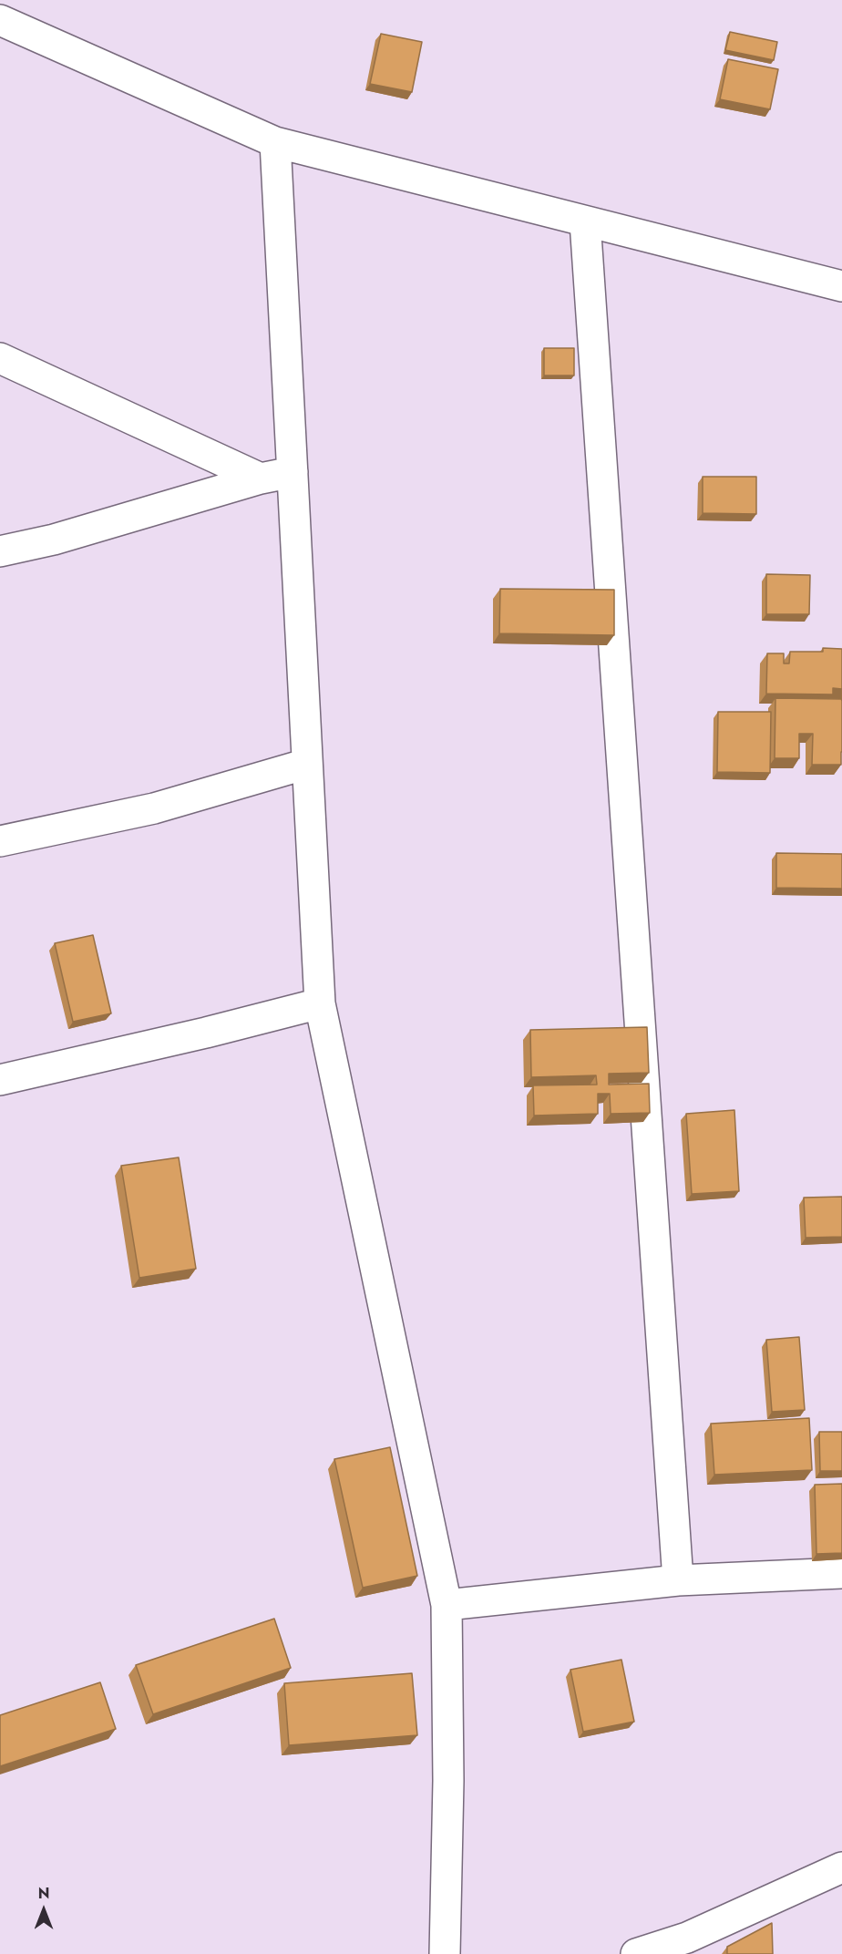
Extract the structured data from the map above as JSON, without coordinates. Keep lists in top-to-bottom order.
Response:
{
  "north": "top"
}
